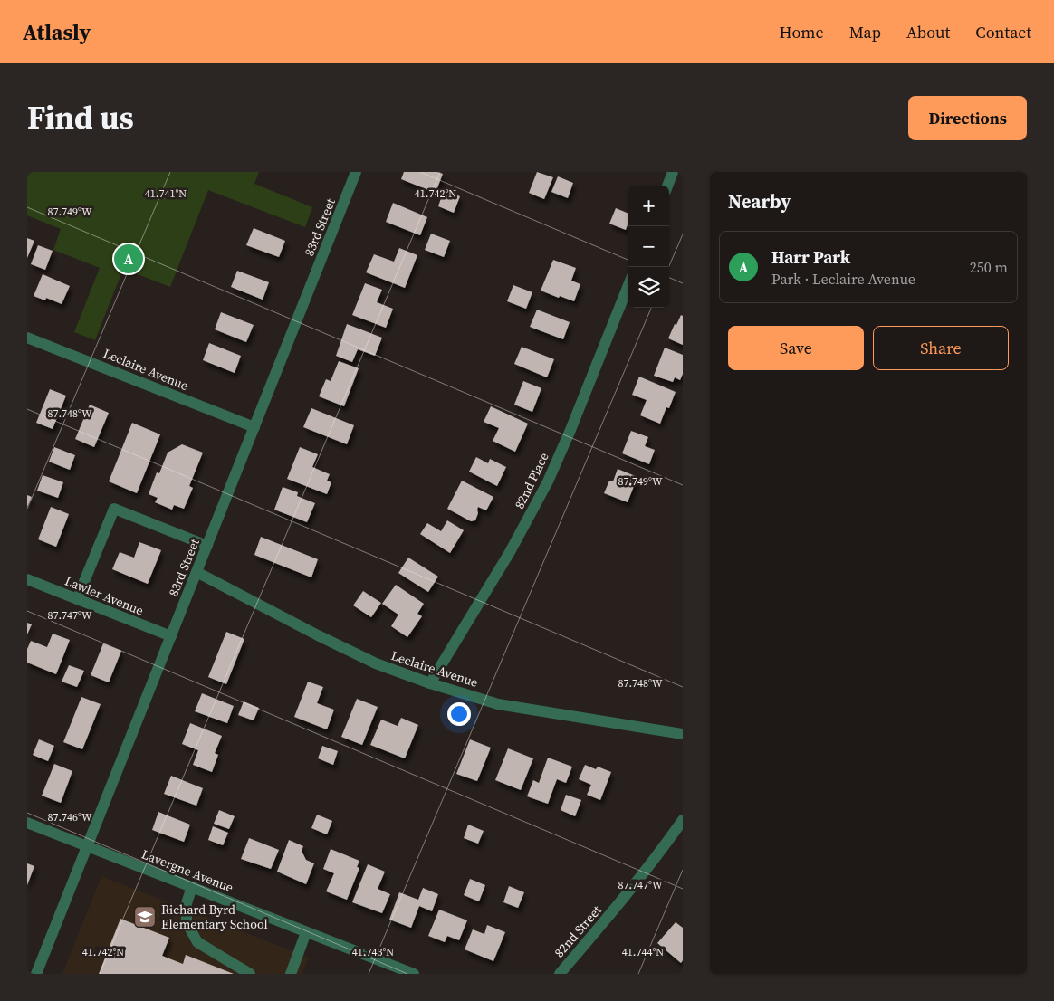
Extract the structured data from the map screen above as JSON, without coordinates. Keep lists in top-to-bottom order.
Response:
{
  "streets": {
    "street": [
      "83rd Street",
      "Leclaire Avenue",
      "82nd Place",
      "Lawler Avenue",
      "Lavergne Avenue",
      "82nd Street"
    ]
  },
  "crossings": [
    ["83rd Street", "Leclaire Avenue"],
    ["83rd Street", "Lawler Avenue"],
    ["83rd Street", "Lavergne Avenue"],
    ["Leclaire Avenue", "82nd Place"]
  ],
  "places": {
    "school or university": ["Richard Byrd Elementary School"]
  },
  "page": {
    "header": "Atlasly",
    "nav": [
      "Home",
      "Map",
      "About",
      "Contact"
    ],
    "title": "Find us",
    "buttons": [
      "Directions",
      ["Save", "Share"]
    ],
    "heading": "Nearby",
    "map_buttons": ["+", "−"],
    "list": [
      {
        "mark": "A",
        "name": "Harr Park",
        "note": "Park · Leclaire Avenue",
        "value": "250 m"
      }
    ],
    "pins": "A"
  },
  "coordinates": [
    "41.741°N",
    "41.742°N",
    "87.749°W",
    "87.748°W",
    "87.747°W",
    "87.746°W",
    "41.743°N",
    "41.744°N"
  ]
}
